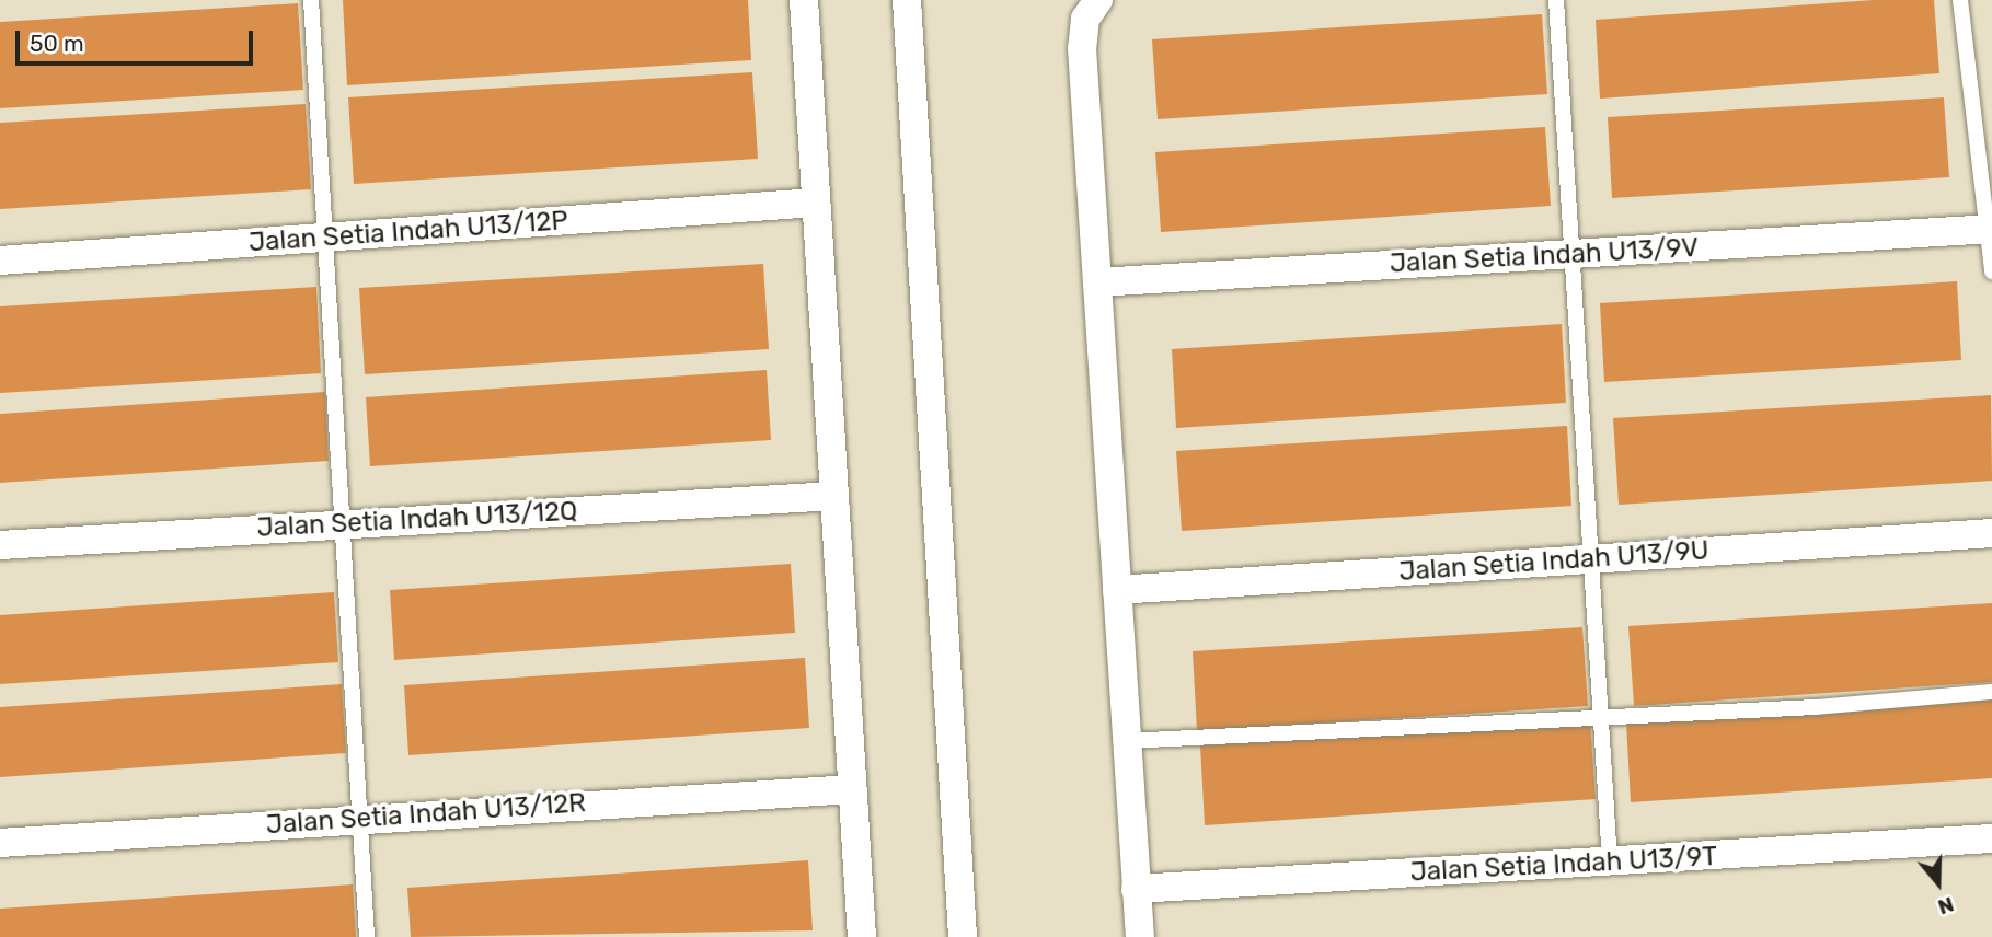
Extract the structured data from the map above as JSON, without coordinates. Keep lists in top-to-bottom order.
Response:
{
  "streets": {
    "street": [
      "Jalan Setia Indah U13/12P",
      "Jalan Setia Indah U13/9V",
      "Jalan Setia Indah U13/12Q",
      "Jalan Setia Indah U13/9U",
      "Jalan Setia Indah U13/12R",
      "Jalan Setia Indah U13/9T"
    ]
  },
  "scale_bar": "50 m",
  "north": "bottom"
}
